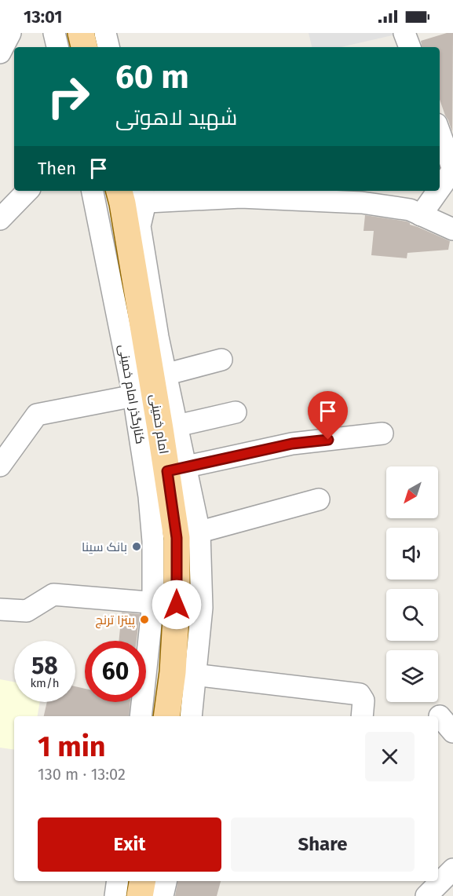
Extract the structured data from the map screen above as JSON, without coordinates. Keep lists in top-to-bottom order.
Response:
{
  "streets": {
    "main road": ["امام خمینی"],
    "street": ["کنارگذر امام خمینی"]
  },
  "crossings": [
    ["کنارگذر امام خمینی", "امام خمینی"]
  ],
  "places": ["بانک سینا", "پیتزا ترنج"],
  "north": "bottom left",
  "page": {
    "status": "13:01",
    "turn": ["60 m", "شهید لاهوتی"],
    "then": "Then",
    "speed": "58 km/h",
    "limit": "60",
    "heading": ["1 min", "130 m · 13:02"],
    "buttons": ["Exit", "Share"]
  }
}
